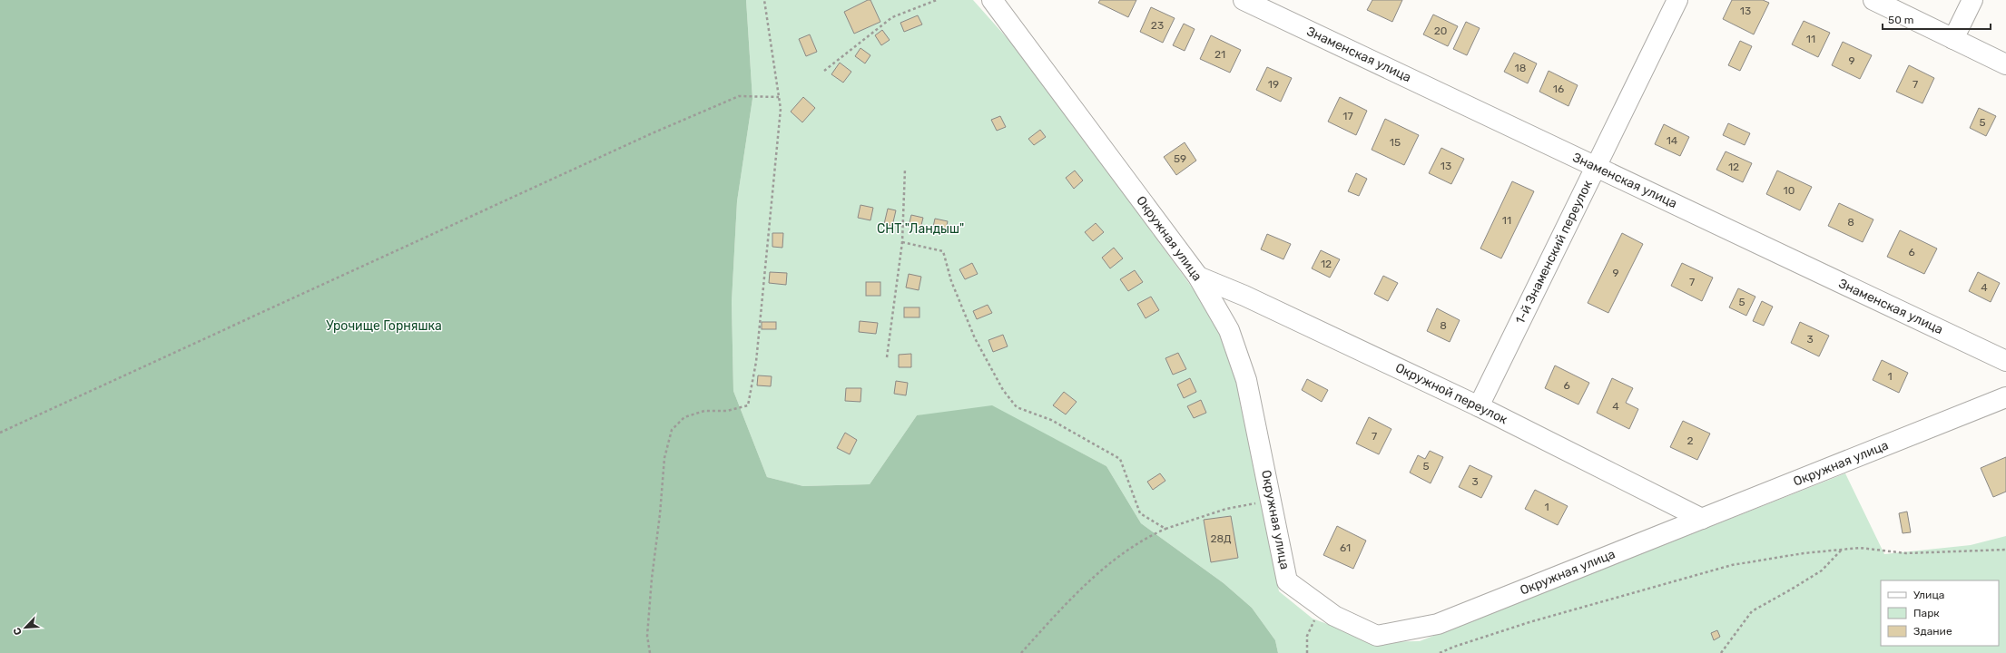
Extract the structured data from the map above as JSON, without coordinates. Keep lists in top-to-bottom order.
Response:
{
  "streets": {
    "street": [
      "Знаменская улица",
      "Окружная улица",
      "1-й Знаменский переулок",
      "Окружной переулок"
    ]
  },
  "crossings": [
    ["Знаменская улица", "1-й Знаменский переулок"],
    ["Окружная улица", "Окружной переулок"],
    ["1-й Знаменский переулок", "Окружной переулок"]
  ],
  "parks": ["СНТ \"Ландыш\"", "Урочище Горняшка"],
  "house_numbers": [
    "13",
    "23",
    "20",
    "11",
    "21",
    "9",
    "18",
    "19",
    "7",
    "16",
    "17",
    "5",
    "14",
    "15",
    "59",
    "13",
    "12",
    "10",
    "11",
    "8",
    "6",
    "12",
    "9",
    "7",
    "4",
    "5",
    "8",
    "3",
    "1",
    "6",
    "4",
    "7",
    "2",
    "5",
    "3",
    "1",
    "28Д",
    "61"
  ],
  "legend": ["Улица", "Парк", "Здание"],
  "scale_bar": "50 m",
  "north": "bottom left"
}
